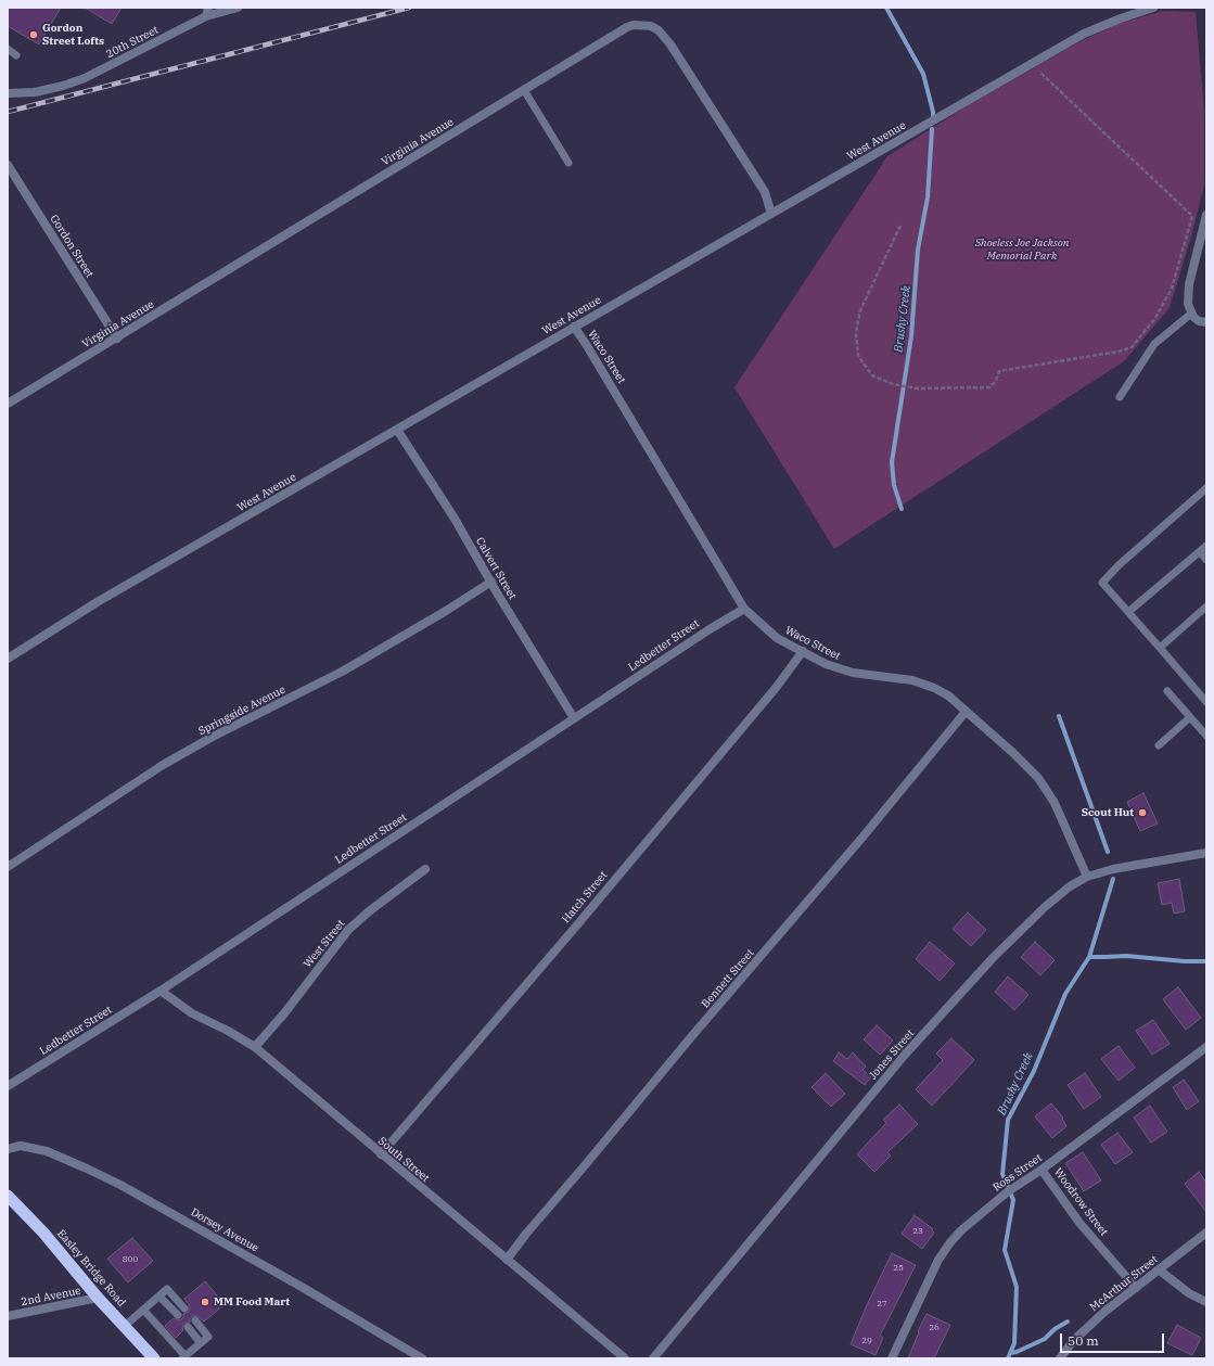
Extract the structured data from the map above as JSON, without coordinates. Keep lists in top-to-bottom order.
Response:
{
  "streets": {
    "highway": ["Easley Bridge Road"],
    "street": [
      "20th Street",
      "West Avenue",
      "Virginia Avenue",
      "Gordon Street",
      "Waco Street",
      "Calvert Street",
      "Ledbetter Street",
      "Springside Avenue",
      "Hatch Street",
      "West Street",
      "Bennett Street",
      "Jones Street",
      "South Street",
      "Ross Street",
      "Woodrow Street",
      "Dorsey Avenue",
      "McArthur Street",
      "2nd Avenue"
    ]
  },
  "crossings": [
    ["West Avenue", "Virginia Avenue"],
    ["West Avenue", "Waco Street"],
    ["West Avenue", "Calvert Street"],
    ["Virginia Avenue", "Gordon Street"],
    ["Waco Street", "Ledbetter Street"],
    ["Waco Street", "Hatch Street"],
    ["Waco Street", "Bennett Street"],
    ["Waco Street", "Jones Street"],
    ["Calvert Street", "Ledbetter Street"],
    ["Calvert Street", "Springside Avenue"],
    ["Ledbetter Street", "South Street"],
    ["Hatch Street", "South Street"],
    ["West Street", "South Street"],
    ["Bennett Street", "South Street"],
    ["Ross Street", "Woodrow Street"],
    ["Woodrow Street", "McArthur Street"],
    ["Easley Bridge Road", "2nd Avenue"]
  ],
  "water": ["Brushy Creek"],
  "parks": ["Shoeless Joe Jackson Memorial Park"],
  "places": ["Gordon Street Lofts", "Scout Hut", "MM Food Mart"],
  "house_numbers": [
    "23",
    "800",
    "25",
    "27",
    "26",
    "29"
  ],
  "scale_bar": "50 m"
}
